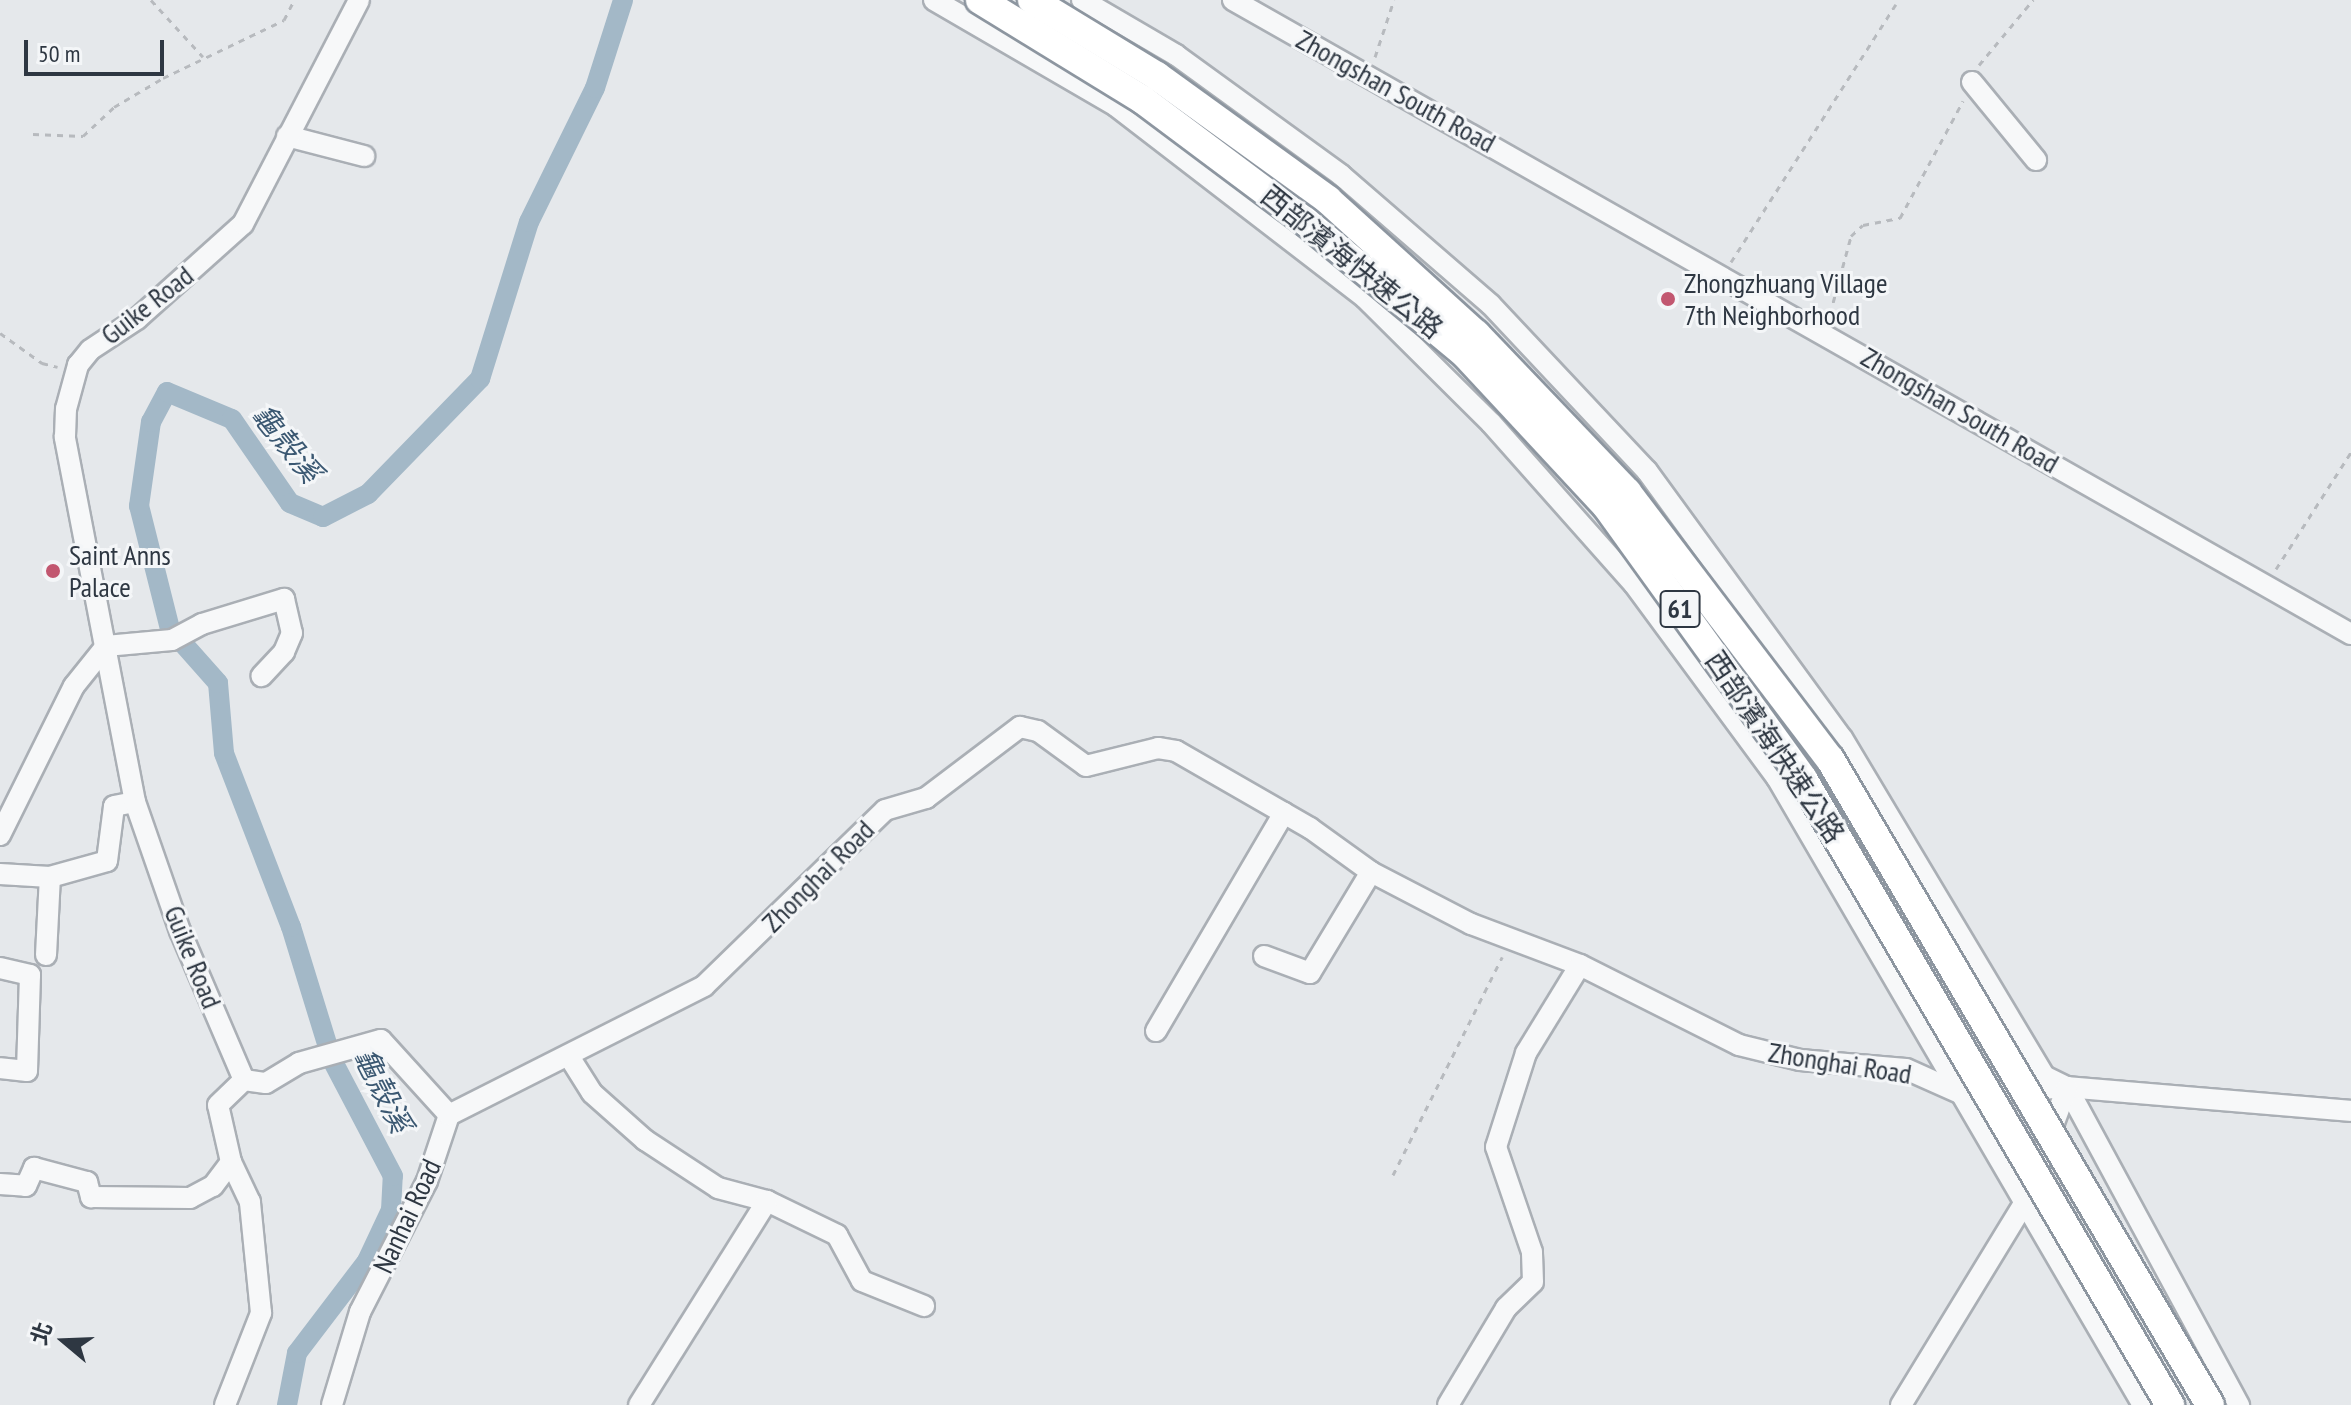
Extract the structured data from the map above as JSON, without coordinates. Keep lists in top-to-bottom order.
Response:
{
  "streets": {
    "highway": ["西部濱海快速公路", "61"],
    "street": [
      "Zhongshan South Road",
      "Guike Road",
      "Zhonghai Road",
      "Nanhai Road"
    ]
  },
  "crossings": [
    ["Zhonghai Road", "Nanhai Road"]
  ],
  "water": ["龜殼溪"],
  "places": ["Zhongzhuang Village 7th Neighborhood", "Saint Anns Palace"],
  "scale_bar": "50 m",
  "north": "left"
}
